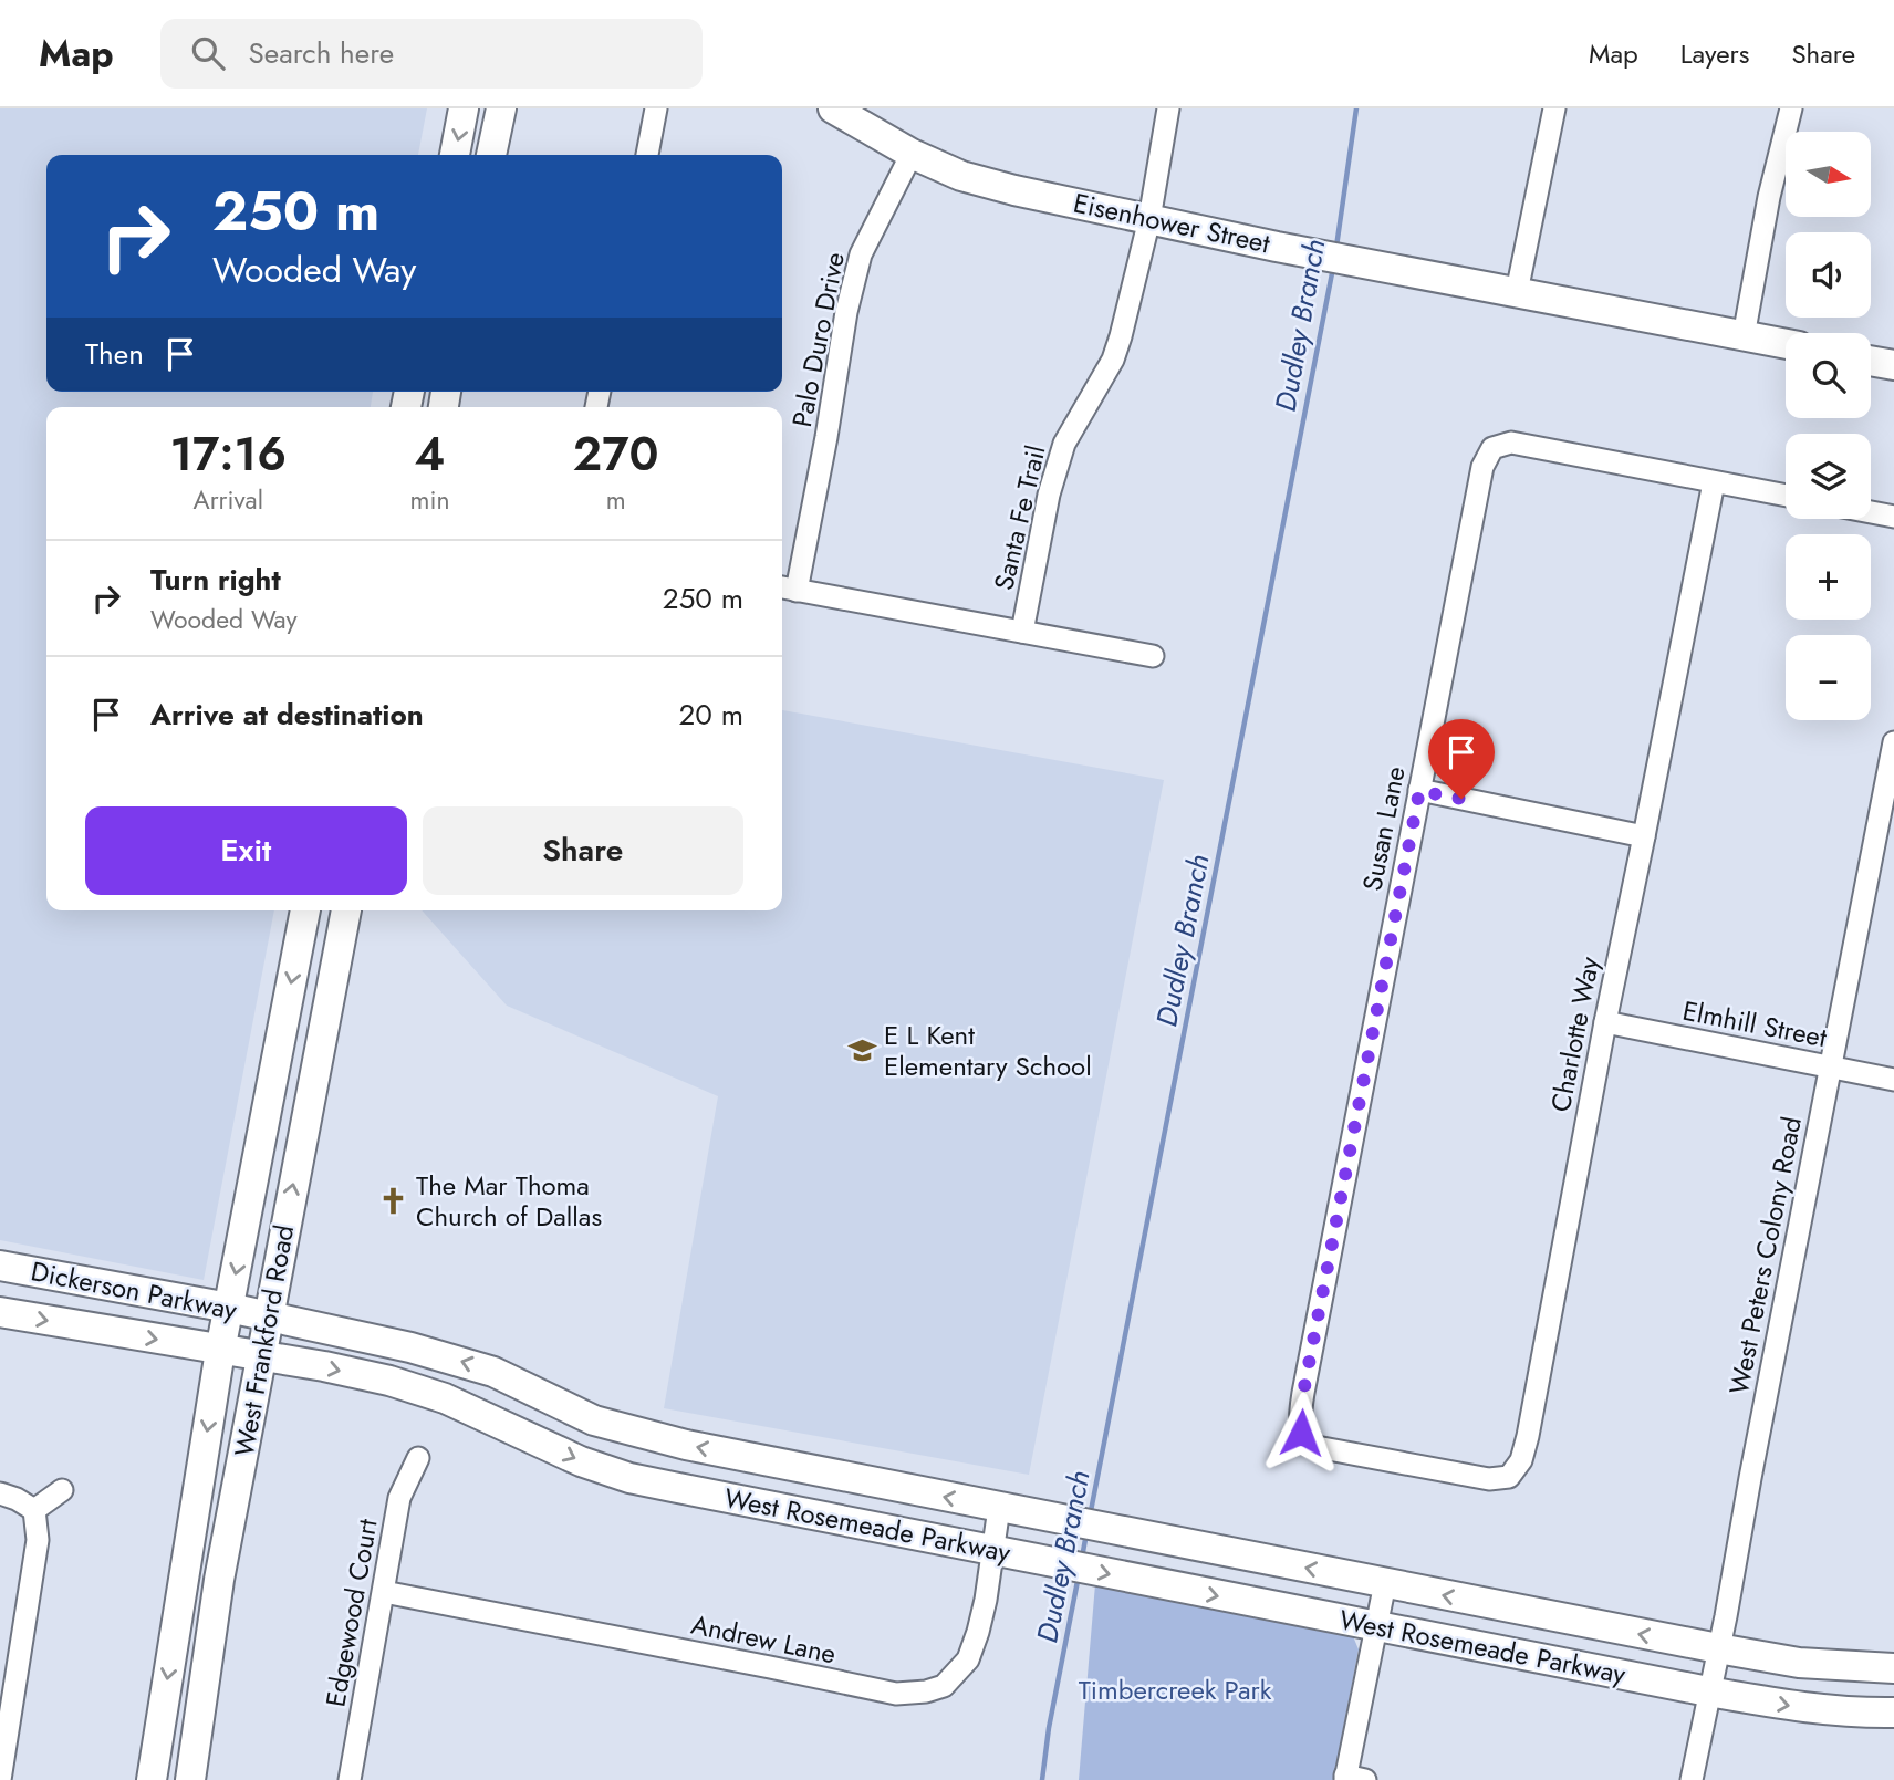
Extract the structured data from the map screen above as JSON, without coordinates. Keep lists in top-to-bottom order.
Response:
{
  "streets": {
    "main road": [
      "Eisenhower Street",
      "Dickerson Parkway",
      "West Frankford Road",
      "West Rosemeade Parkway"
    ],
    "street": [
      "Palo Duro Drive",
      "Santa Fe Trail",
      "Susan Lane",
      "Elmhill Street",
      "Charlotte Way",
      "West Peters Colony Road",
      "Edgewood Court",
      "Andrew Lane"
    ]
  },
  "crossings": [
    ["Eisenhower Street", "Palo Duro Drive"],
    ["Eisenhower Street", "Santa Fe Trail"],
    ["Susan Lane", "Charlotte Way"],
    ["Elmhill Street", "Charlotte Way"],
    ["Elmhill Street", "West Peters Colony Road"],
    ["West Peters Colony Road", "West Rosemeade Parkway"],
    ["Dickerson Parkway", "West Frankford Road"],
    ["Dickerson Parkway", "West Rosemeade Parkway"],
    ["West Frankford Road", "West Rosemeade Parkway"],
    ["West Rosemeade Parkway", "Andrew Lane"],
    ["Edgewood Court", "Andrew Lane"]
  ],
  "water": ["Dudley Branch"],
  "parks": ["Timbercreek Park"],
  "places": {
    "school or university": ["E L Kent Elementary School"],
    "church": ["The Mar Thoma Church of Dallas"]
  },
  "north": "right",
  "page": {
    "header": "Map",
    "search": "Search here",
    "nav": ["Map", "Layers", "Share"],
    "map_buttons": ["+", "−"],
    "turn": ["250 m", "Wooded Way"],
    "then": "Then",
    "eta": [
      "17:16",
      "Arrival",
      "4",
      "min",
      "270",
      "m"
    ],
    "list": [
      {
        "name": "Turn right",
        "note": "Wooded Way",
        "value": "250 m"
      },
      {
        "name": "Arrive at destination",
        "value": "20 m"
      }
    ],
    "buttons": ["Exit", "Share"]
  }
}
